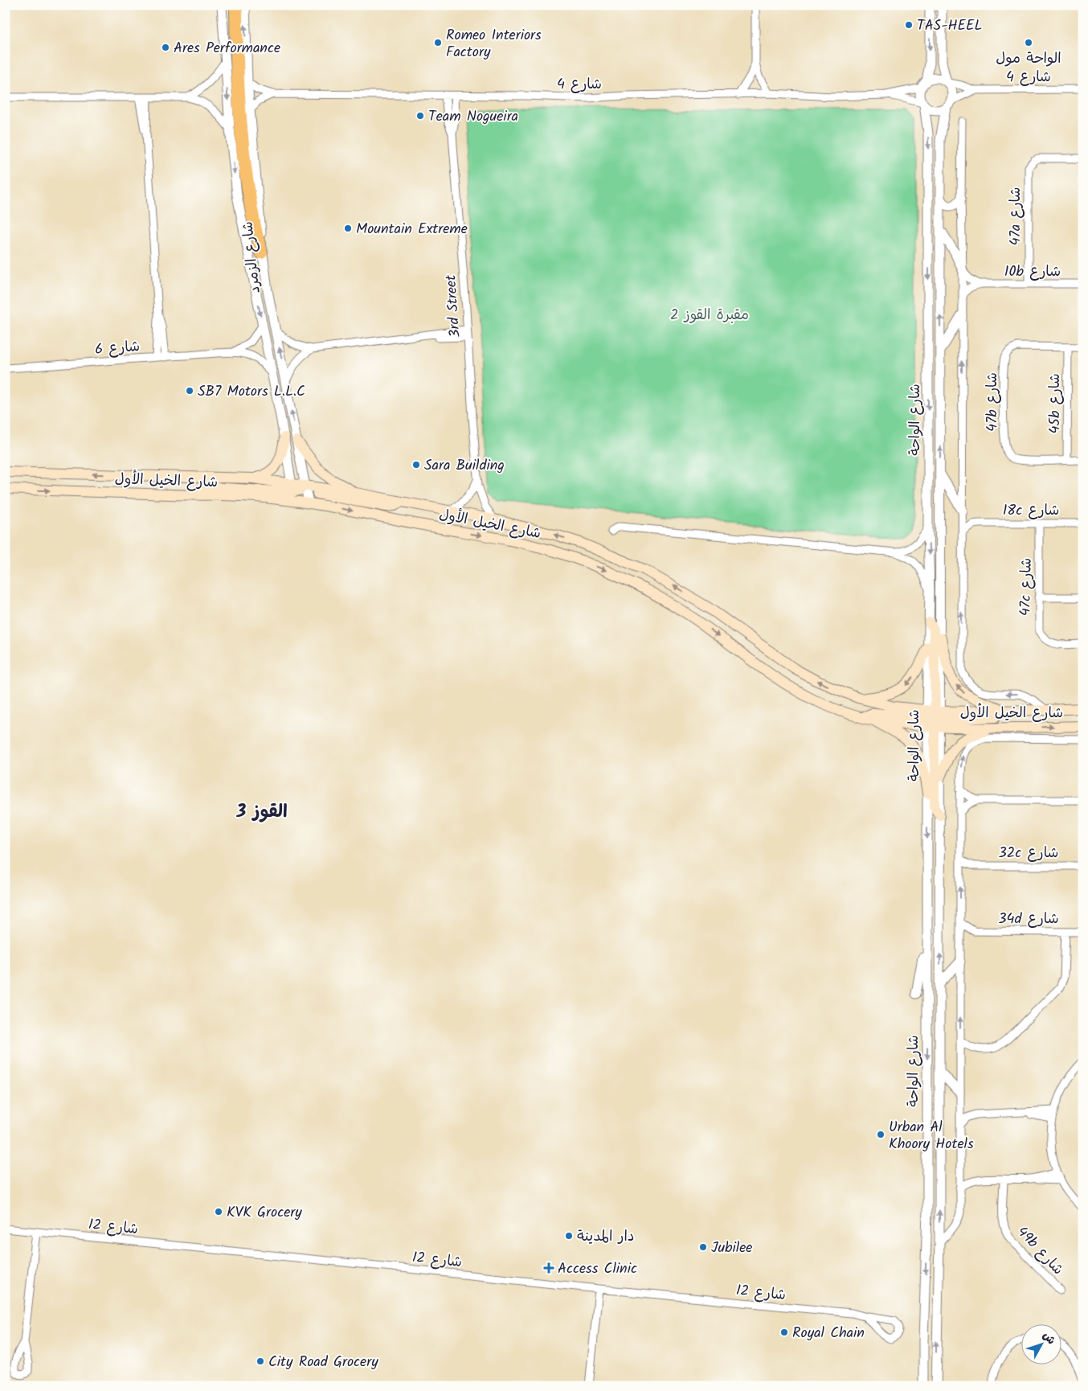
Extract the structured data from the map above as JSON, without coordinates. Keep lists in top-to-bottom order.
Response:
{
  "streets": {
    "main road": ["شارع الخيل الأول"],
    "street": [
      "شارع 4",
      "47a شارع",
      "شارع الزمرد",
      "10b شارع",
      "3rd Street",
      "شارع 6",
      "47b شارع",
      "45b شارع",
      "شارع الواحة",
      "18c شارع",
      "47c شارع",
      "32c شارع",
      "34d شارع",
      "شارع 12",
      "49b شارع"
    ]
  },
  "crossings": [
    ["شارع 4", "شارع الزمرد"],
    ["شارع 4", "شارع الواحة"],
    ["47a شارع", "10b شارع"],
    ["شارع الزمرد", "شارع 6"],
    ["شارع الزمرد", "شارع الخيل الأول"],
    ["3rd Street", "شارع الخيل الأول"],
    ["47b شارع", "45b شارع"],
    ["شارع الواحة", "شارع الخيل الأول"],
    ["18c شارع", "47c شارع"]
  ],
  "districts": ["القوز 3"],
  "parks": ["مقبرة القوز 2"],
  "places": {
    "other": [
      "TAS-HEEL",
      "Romeo Interiors Factory",
      "الواحة مول",
      "Ares Performance",
      "Team Nogueira",
      "Mountain Extreme",
      "SB7 Motors L.L.C",
      "Sara Building",
      "Urban Al Khoory Hotels",
      "KVK Grocery",
      "دار المدينة",
      "Jubilee",
      "Royal Chain",
      "City Road Grocery"
    ],
    "health": ["Access Clinic"]
  },
  "north": "top right"
}
